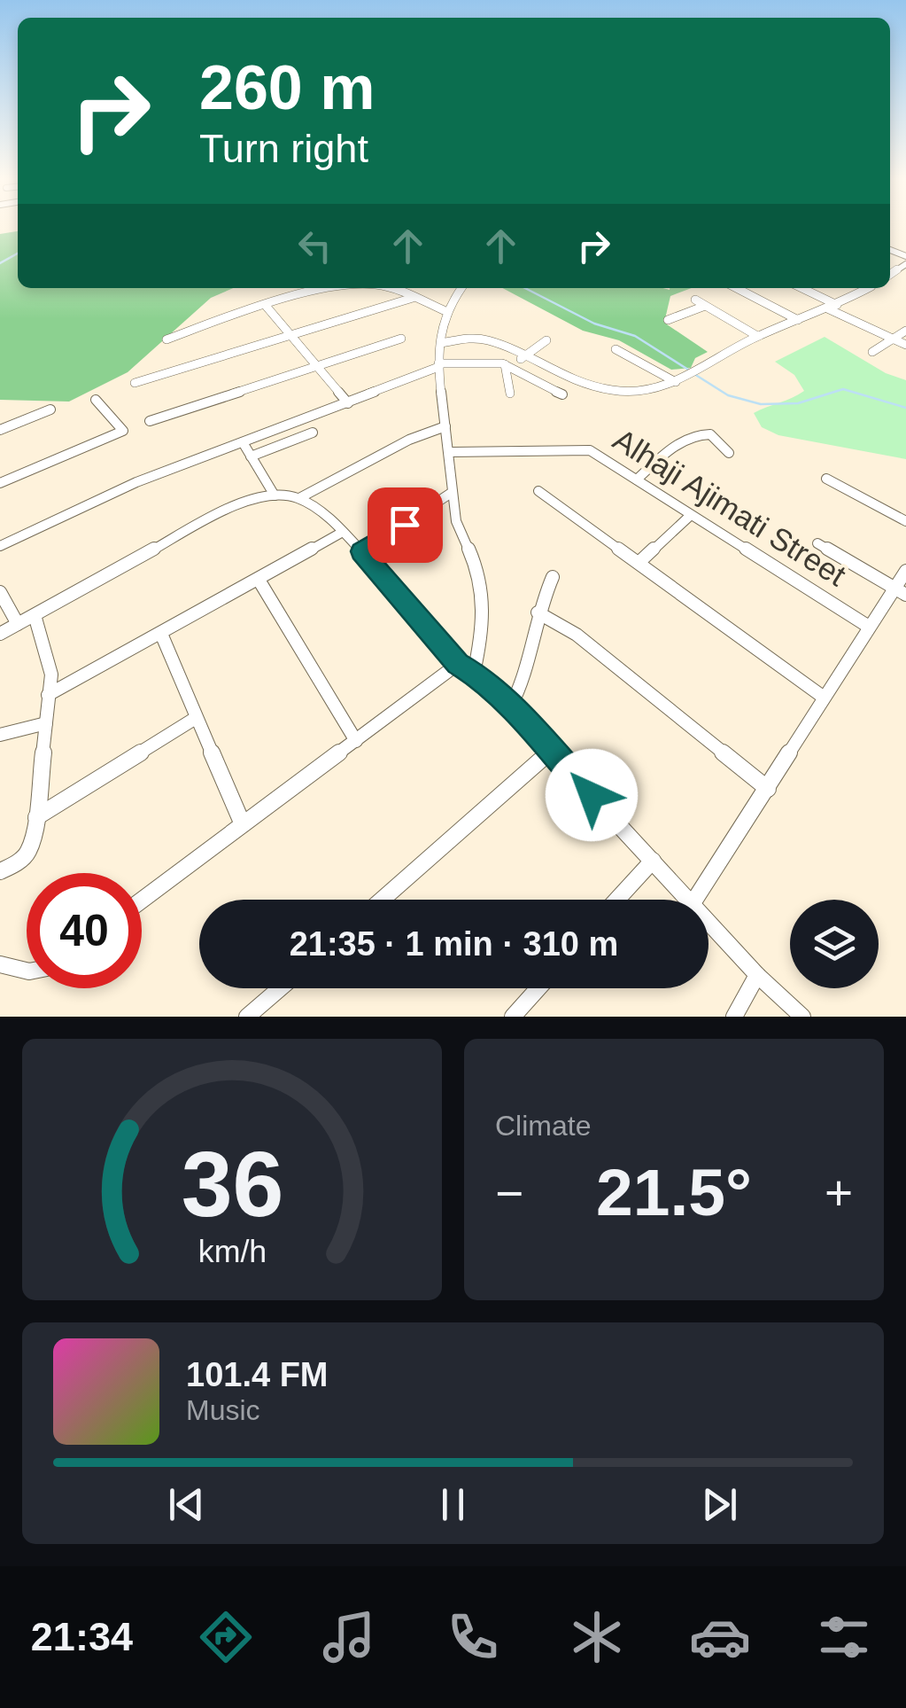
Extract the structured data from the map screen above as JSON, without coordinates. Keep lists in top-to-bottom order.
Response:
{
  "streets": {
    "street": ["Alhaji Ajimati Street"]
  },
  "page": {
    "turn": ["260 m", "Turn right"],
    "limit": "40",
    "trip": "21:35 · 1 min · 310 m",
    "tile": "Climate",
    "heat": ["−", "21.5°", "+"],
    "song": ["101.4 FM", "Music"],
    "tabs": "21:34",
    "gauge": ["36", "km/h"]
  }
}
